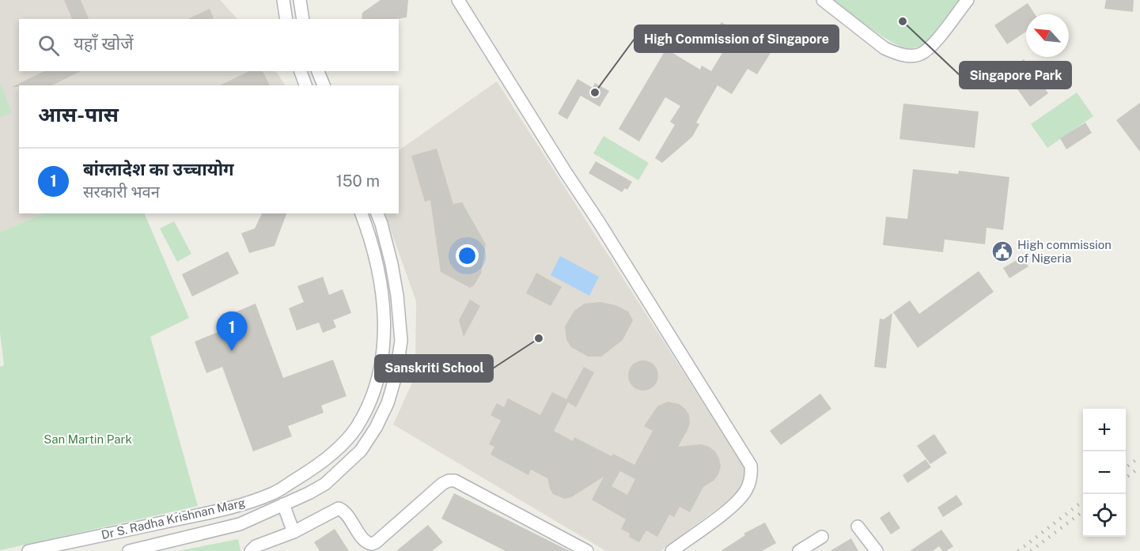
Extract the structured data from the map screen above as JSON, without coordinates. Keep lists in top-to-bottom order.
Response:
{
  "streets": {
    "street": ["Dr S. Radha Krishnan Marg"]
  },
  "parks": ["San Martin Park"],
  "places": {
    "other": ["Singapore Park", "High Commission of Singapore", "Sanskriti School"],
    "public building": ["High commission of Nigeria"]
  },
  "north": "top left",
  "page": {
    "search": "यहाँ खोजें",
    "heading": "आस-पास",
    "list": [
      {
        "mark": "1",
        "name": "बांग्लादेश का उच्चायोग",
        "note": "सरकारी भवन",
        "value": "150 m"
      }
    ],
    "pins": "1",
    "map_buttons": ["+", "−"]
  }
}
